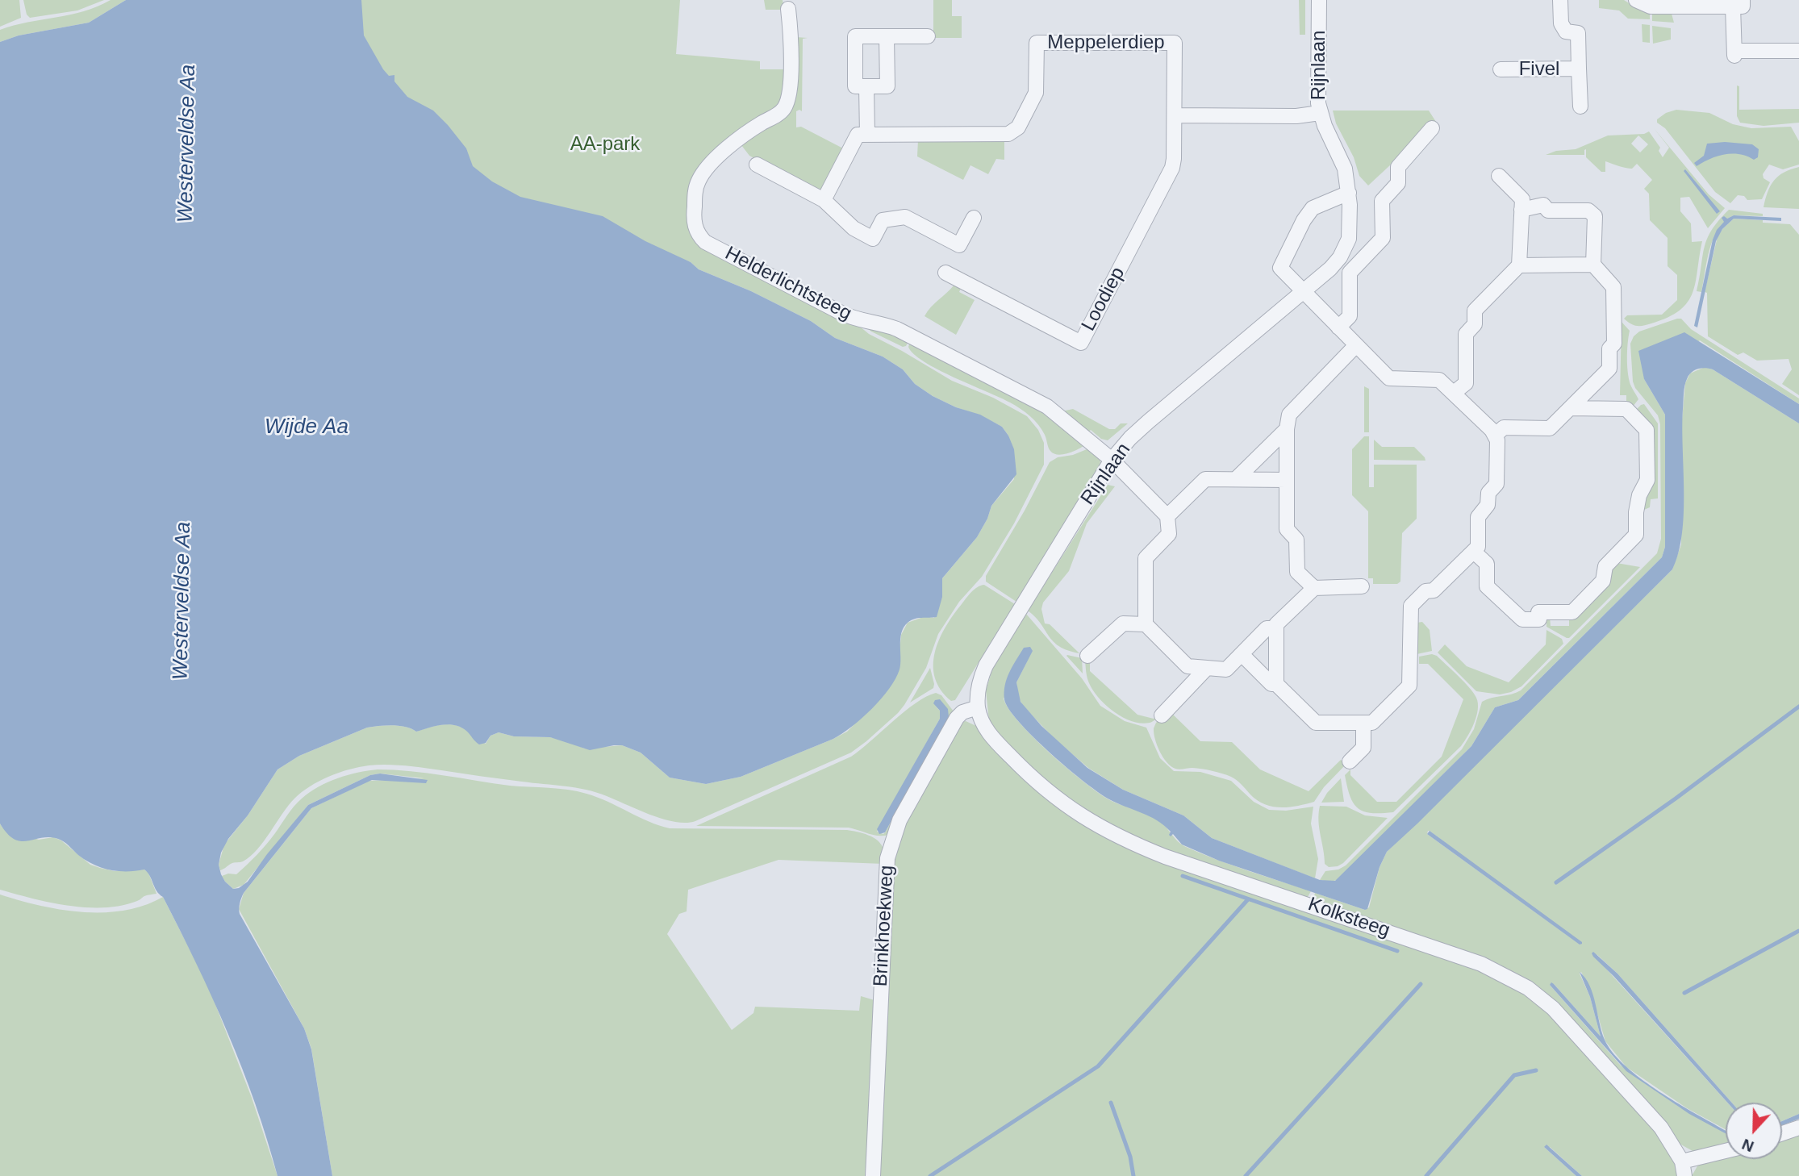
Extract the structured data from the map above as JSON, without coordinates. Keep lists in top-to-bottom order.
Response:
{
  "streets": {
    "street": [
      "Meppelerdiep",
      "Rijnlaan",
      "Fivel",
      "Helderlichtsteeg",
      "Loodiep",
      "Kolksteeg",
      "Brinkhoekweg"
    ]
  },
  "crossings": [
    ["Meppelerdiep", "Loodiep"],
    ["Rijnlaan", "Helderlichtsteeg"],
    ["Rijnlaan", "Kolksteeg"],
    ["Rijnlaan", "Brinkhoekweg"],
    ["Kolksteeg", "Brinkhoekweg"]
  ],
  "water": ["Westerveldse Aa", "Wijde Aa"],
  "parks": ["AA-park"],
  "north": "bottom"
}
